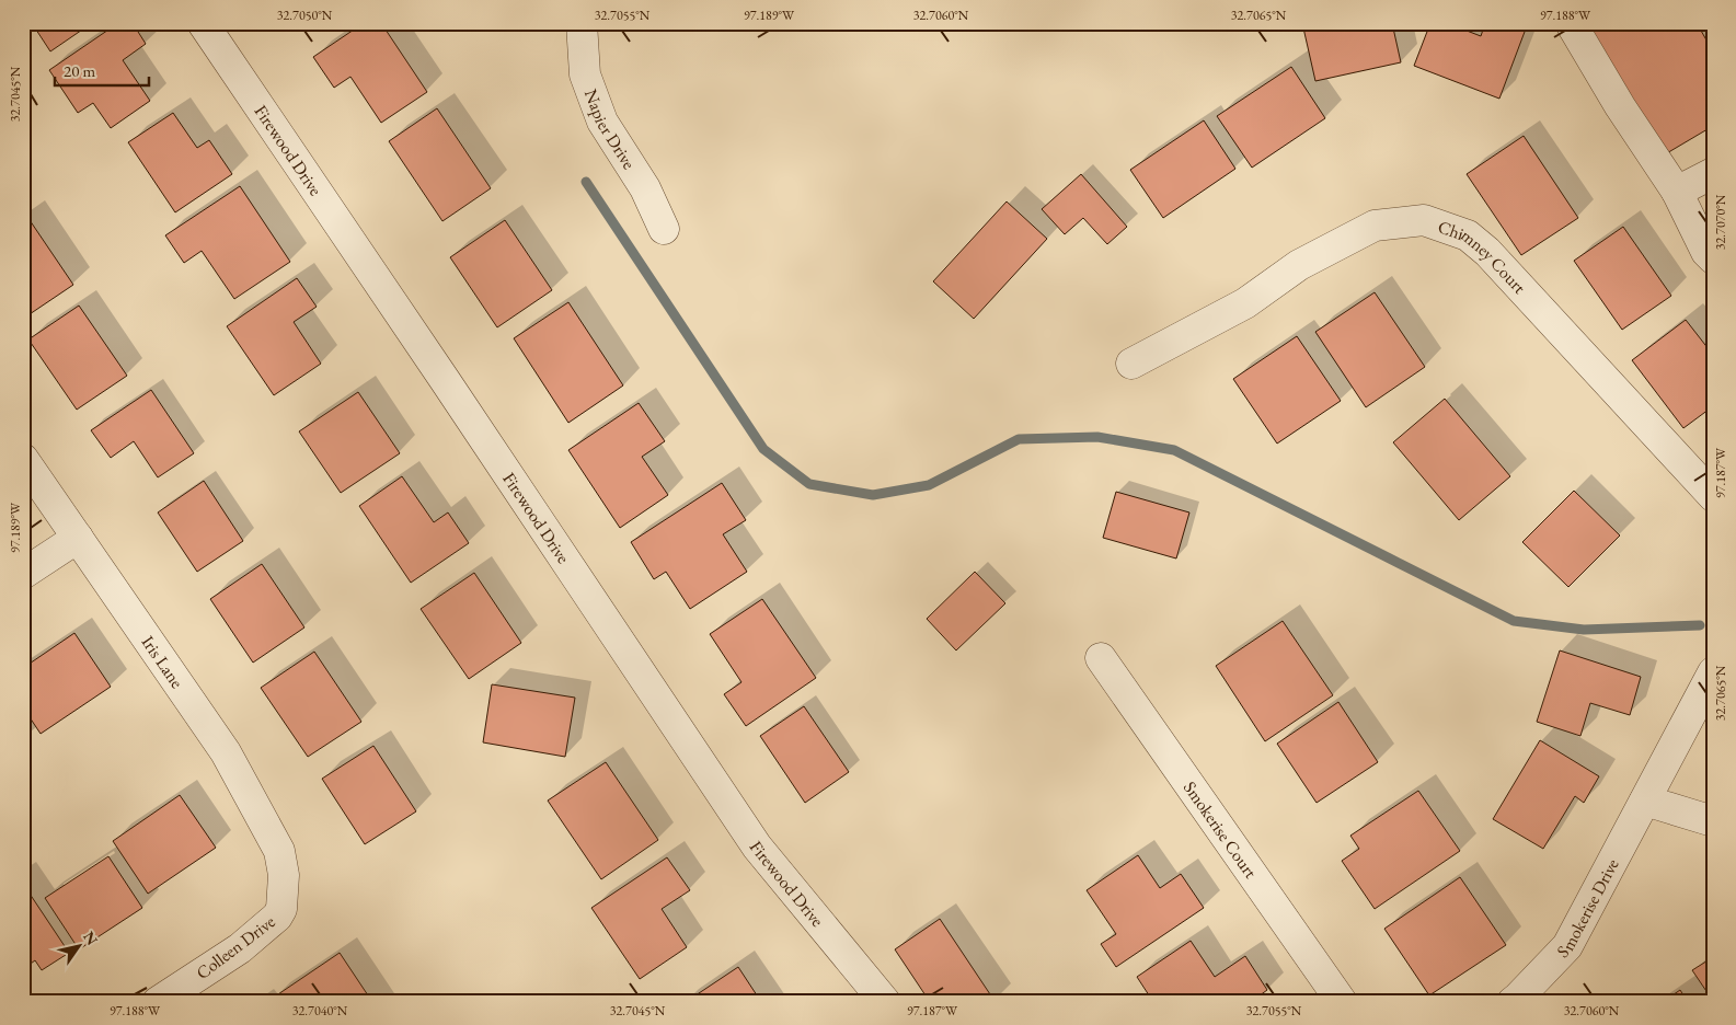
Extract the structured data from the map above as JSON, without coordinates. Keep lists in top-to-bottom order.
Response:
{
  "streets": {
    "street": [
      "Napier Drive",
      "Firewood Drive",
      "Chimney Court",
      "Iris Lane",
      "Smokerise Court",
      "Smokerise Drive",
      "Colleen Drive"
    ]
  },
  "crossings": [
    ["Iris Lane", "Colleen Drive"]
  ],
  "scale_bar": "20 m",
  "north": "top right",
  "coordinates": [
    "32.7050°N",
    "32.7055°N",
    "97.189°W",
    "32.7060°N",
    "32.7065°N",
    "97.188°W",
    "32.7045°N",
    "32.7070°N",
    "97.187°W",
    "32.7040°N"
  ]
}
